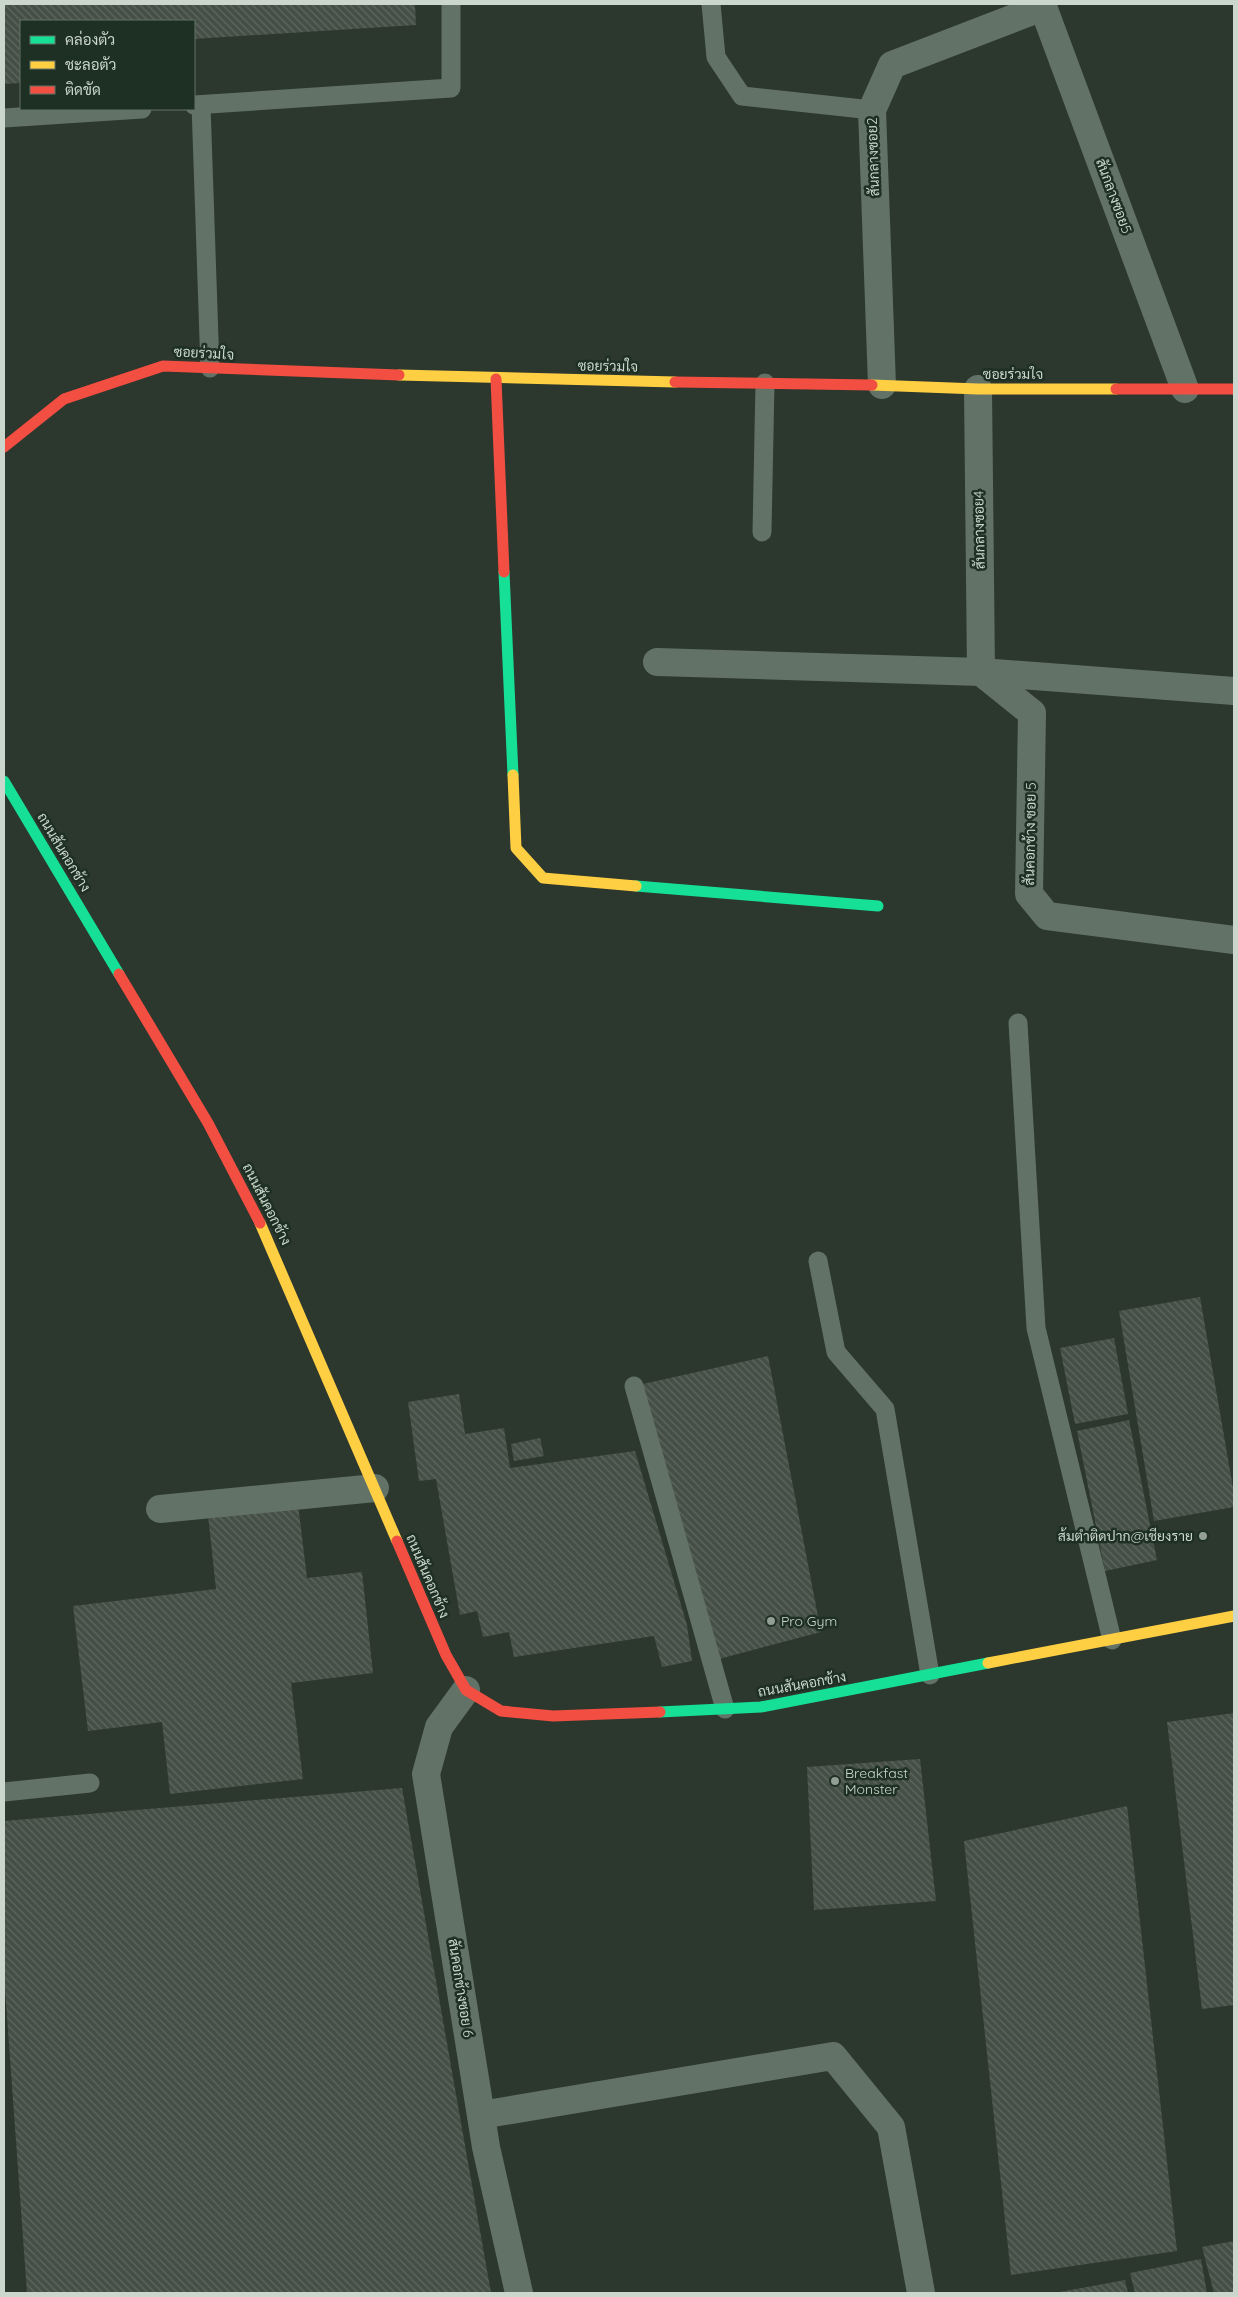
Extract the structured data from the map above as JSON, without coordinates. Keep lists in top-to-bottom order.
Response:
{
  "streets": {
    "street": [
      "สันกลางซอย2",
      "สันกลางซอย5",
      "ซอยร่วมใจ",
      "สันกลางซอย4",
      "สันคอกช้าง ซอย 5",
      "ถนนสันคอกช้าง",
      "สันคอกช้างซอย 6"
    ]
  },
  "crossings": [
    ["สันกลางซอย2", "สันกลางซอย5"],
    ["สันกลางซอย2", "ซอยร่วมใจ"],
    ["สันกลางซอย5", "ซอยร่วมใจ"],
    ["ซอยร่วมใจ", "สันกลางซอย4"],
    ["สันกลางซอย4", "สันคอกช้าง ซอย 5"],
    ["ถนนสันคอกช้าง", "สันคอกช้างซอย 6"]
  ],
  "places": ["ส้มตำติดปาก@เชียงราย", "Pro Gym", "Breakfast Monster"],
  "legend": ["คล่องตัว", "ชะลอตัว", "ติดขัด"]
}
